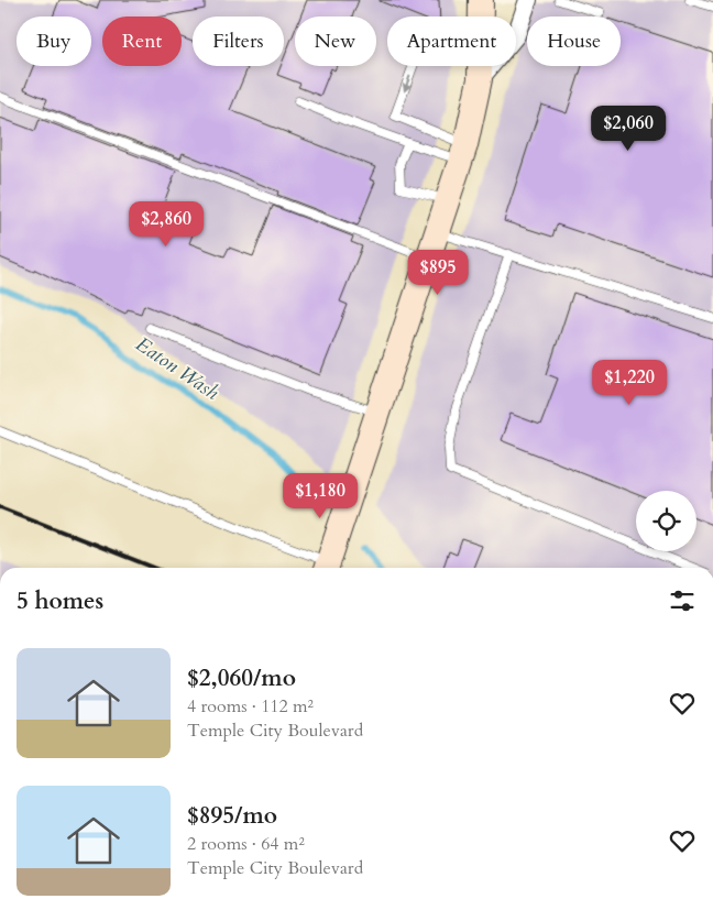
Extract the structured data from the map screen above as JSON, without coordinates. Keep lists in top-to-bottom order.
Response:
{
  "water": ["Eaton Wash"],
  "page": {
    "chip": [
      "Buy",
      "Rent",
      "Filters",
      "New",
      "Apartment",
      "House"
    ],
    "price": [
      "$2,060",
      "$2,860",
      "$895",
      "$1,220",
      "$1,180"
    ],
    "heading": "5 homes",
    "list": [
      {
        "name": "$2,060/mo",
        "note": "4 rooms · 112 m² · Temple City Boulevard"
      },
      {
        "name": "$895/mo",
        "note": "2 rooms · 64 m² · Temple City Boulevard"
      }
    ]
  }
}
